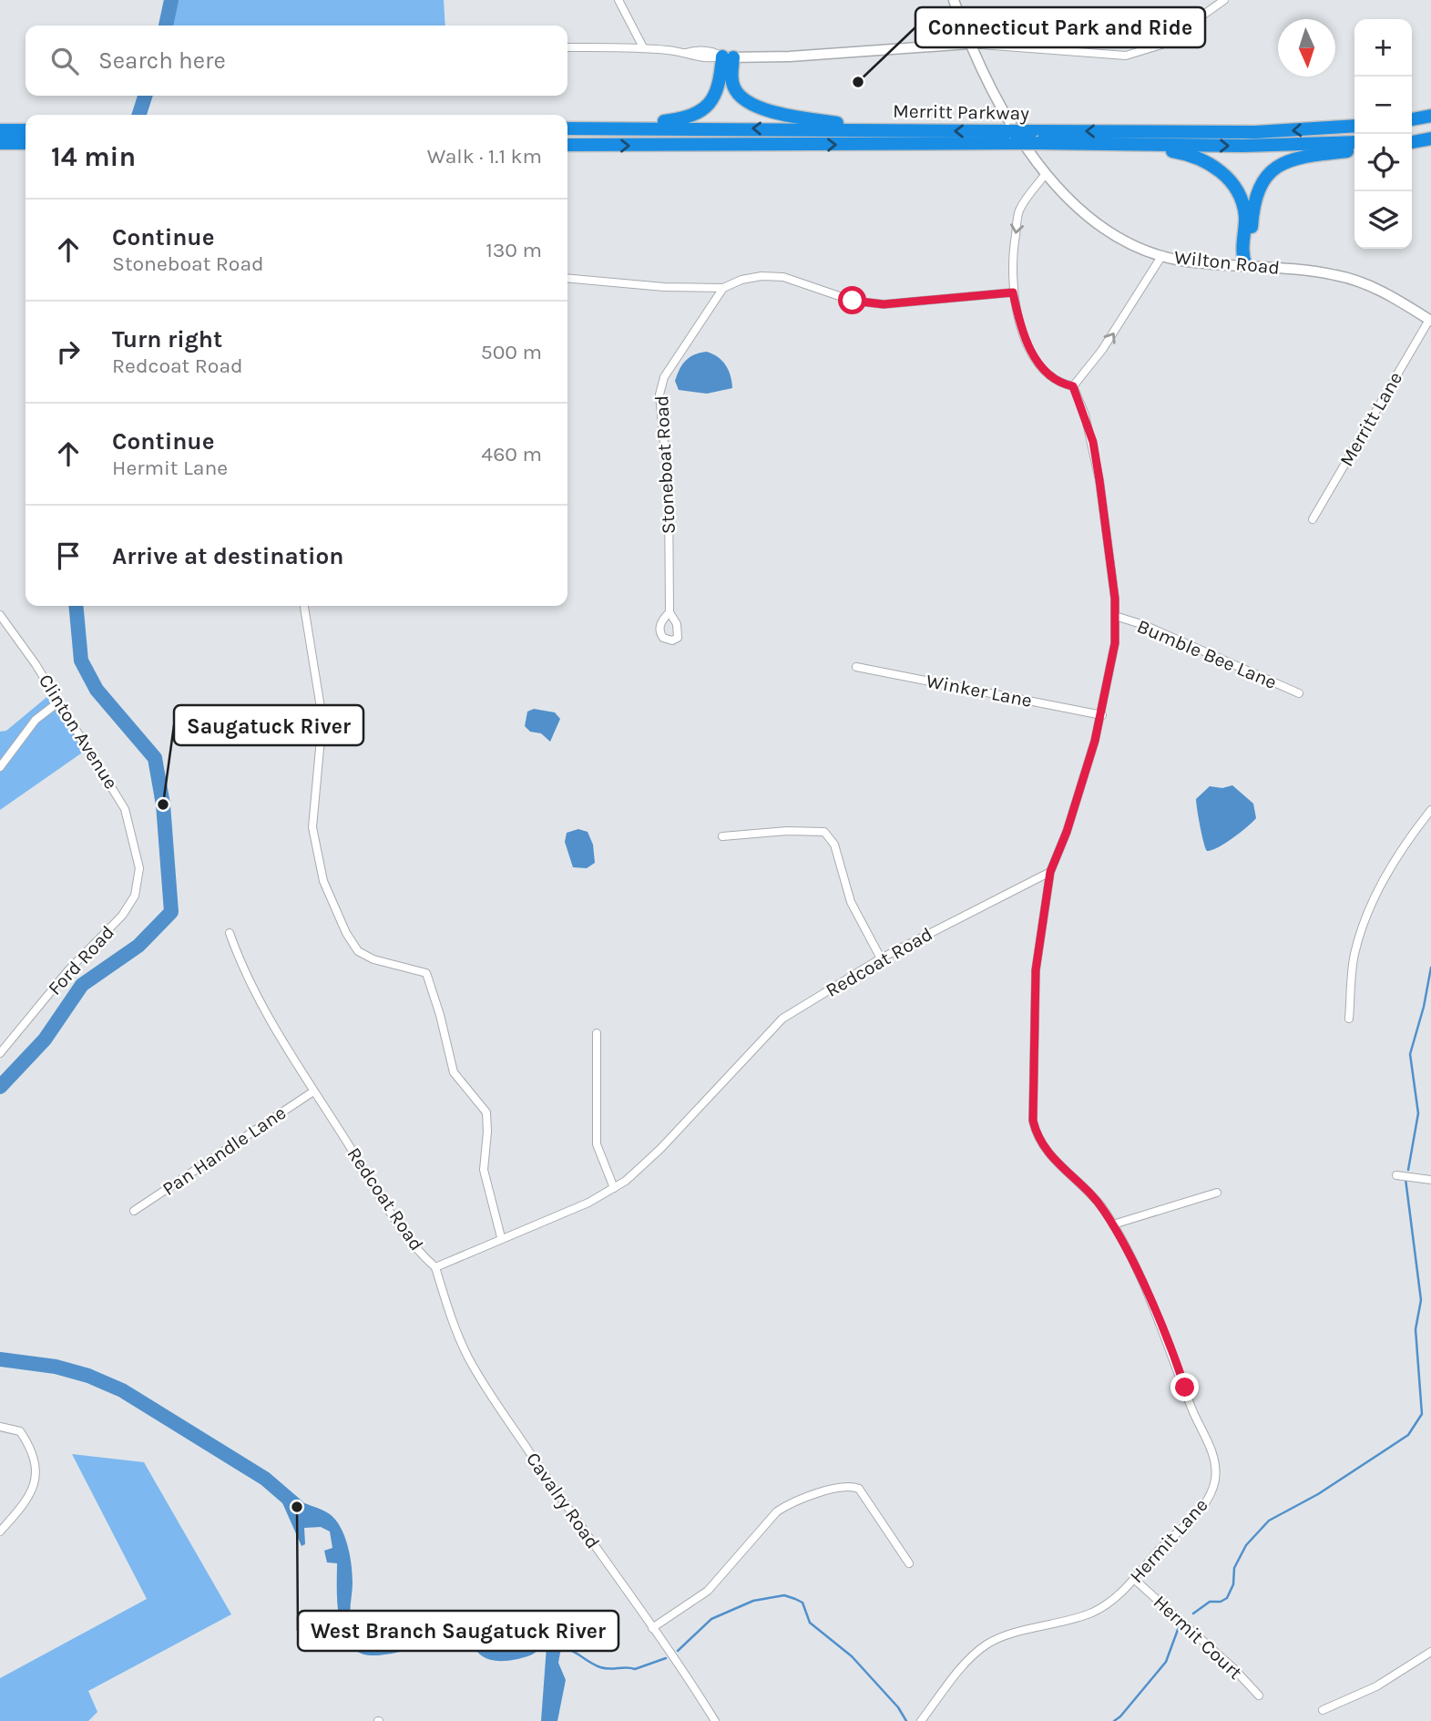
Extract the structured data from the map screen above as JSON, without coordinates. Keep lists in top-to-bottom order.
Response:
{
  "streets": {
    "highway": ["Merritt Parkway"],
    "main road": ["Wilton Road"],
    "street": [
      "Merritt Lane",
      "Stoneboat Road",
      "Bumble Bee Lane",
      "Winker Lane",
      "Clinton Avenue",
      "Ford Road",
      "Redcoat Road",
      "Pan Handle Lane",
      "Cavalry Road",
      "Hermit Lane",
      "Hermit Court"
    ]
  },
  "crossings": [
    ["Wilton Road", "Merritt Lane"],
    ["Clinton Avenue", "Ford Road"],
    ["Redcoat Road", "Pan Handle Lane"],
    ["Redcoat Road", "Cavalry Road"],
    ["Redcoat Road", "Hermit Lane"],
    ["Hermit Lane", "Hermit Court"]
  ],
  "places": ["Connecticut Park and Ride", "Saugatuck River", "West Branch Saugatuck River"],
  "north": "bottom",
  "page": {
    "map_buttons": ["+", "−"],
    "search": "Search here",
    "heading": ["14 min", "Walk · 1.1 km"],
    "list": [
      ["Continue", "Stoneboat Road", "130 m"],
      ["Turn right", "Redcoat Road", "500 m"],
      ["Continue", "Hermit Lane", "460 m"],
      "Arrive at destination"
    ]
  }
}
